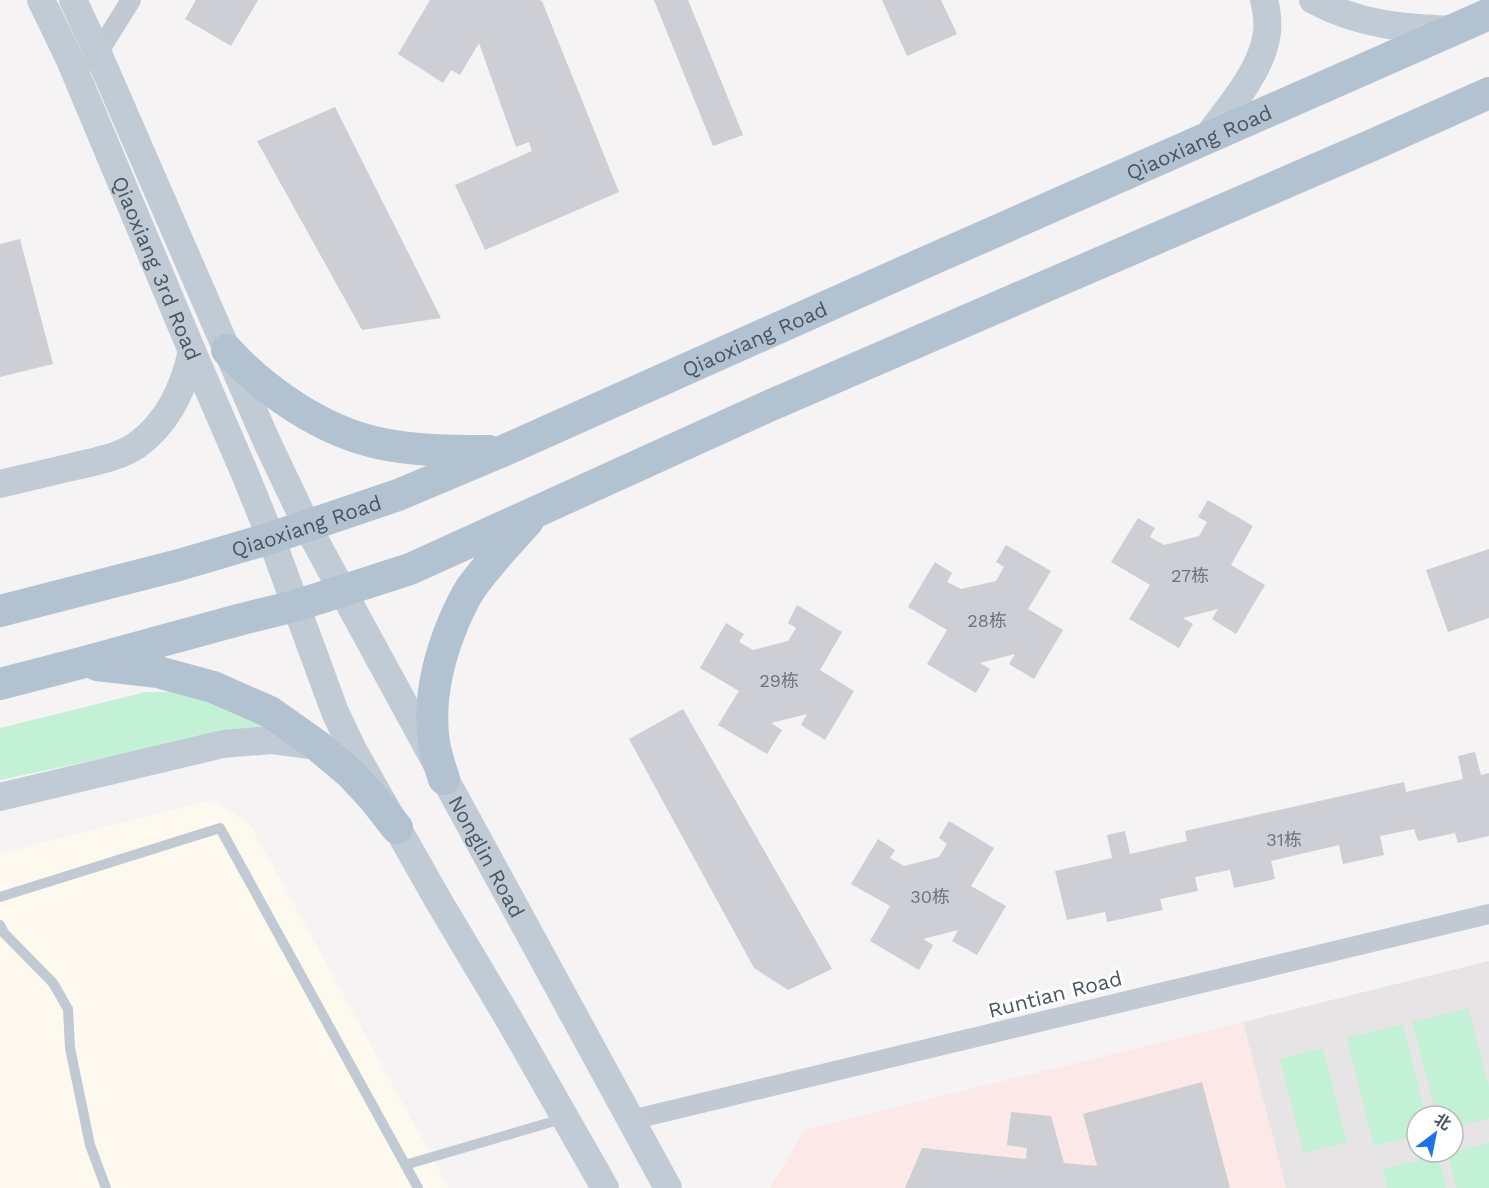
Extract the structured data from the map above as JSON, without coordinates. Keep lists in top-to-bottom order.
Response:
{
  "streets": {
    "main road": ["Qiaoxiang Road", "Qiaoxiang 3rd Road", "Nonglin Road"],
    "street": ["Runtian Road"]
  },
  "crossings": [
    ["Qiaoxiang Road", "Qiaoxiang 3rd Road"],
    ["Qiaoxiang Road", "Nonglin Road"],
    ["Qiaoxiang 3rd Road", "Nonglin Road"],
    ["Nonglin Road", "Runtian Road"]
  ],
  "house_numbers": [
    "27栋",
    "28栋",
    "29栋",
    "31栋",
    "30栋"
  ],
  "north": "top right"
}
